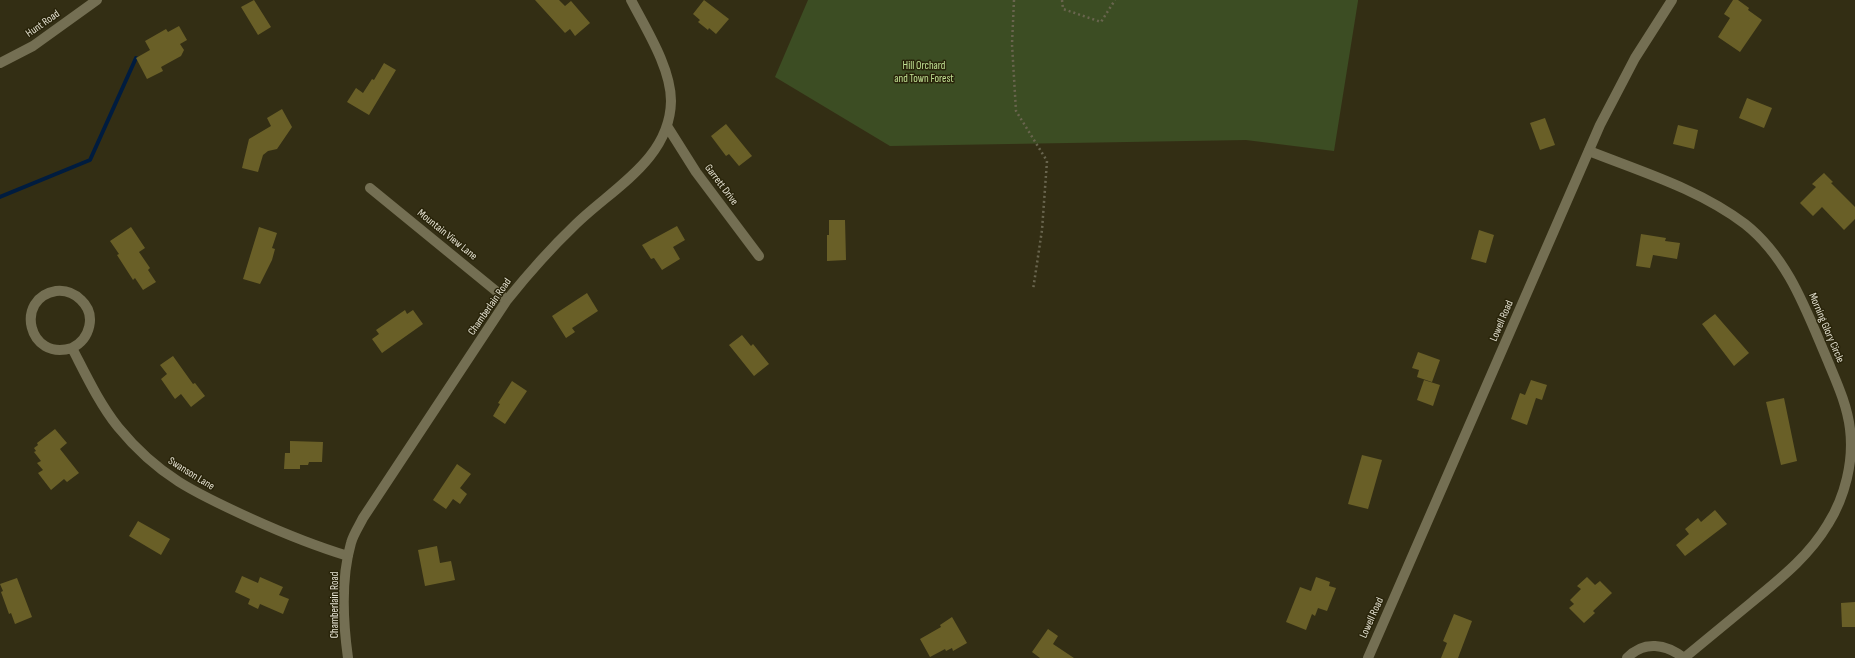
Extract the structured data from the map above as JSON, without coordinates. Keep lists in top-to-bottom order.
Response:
{
  "streets": {
    "street": [
      "Hunt Road",
      "Garrett Drive",
      "Mountain View Lane",
      "Chamberlain Road",
      "Lowell Road",
      "Morning Glory Circle",
      "Swanson Lane"
    ]
  },
  "crossings": [
    ["Garrett Drive", "Chamberlain Road"],
    ["Mountain View Lane", "Chamberlain Road"],
    ["Chamberlain Road", "Swanson Lane"],
    ["Lowell Road", "Morning Glory Circle"]
  ],
  "parks": ["Hill Orchard and Town Forest"]
}
